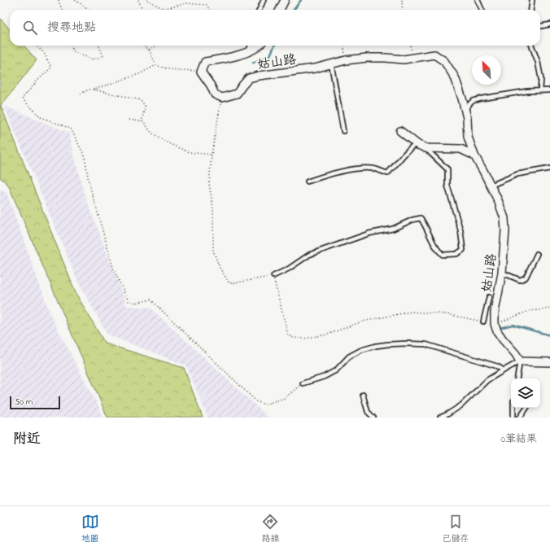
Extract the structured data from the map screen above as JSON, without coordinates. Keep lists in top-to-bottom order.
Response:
{
  "streets": {
    "street": ["姑山路"]
  },
  "scale_bar": "50 m",
  "north": "top left",
  "page": {
    "search": "搜尋地點",
    "scale": "50 m",
    "heading": ["附近", "0筆結果"],
    "nav": ["地圖", "路線", "已儲存"]
  }
}
